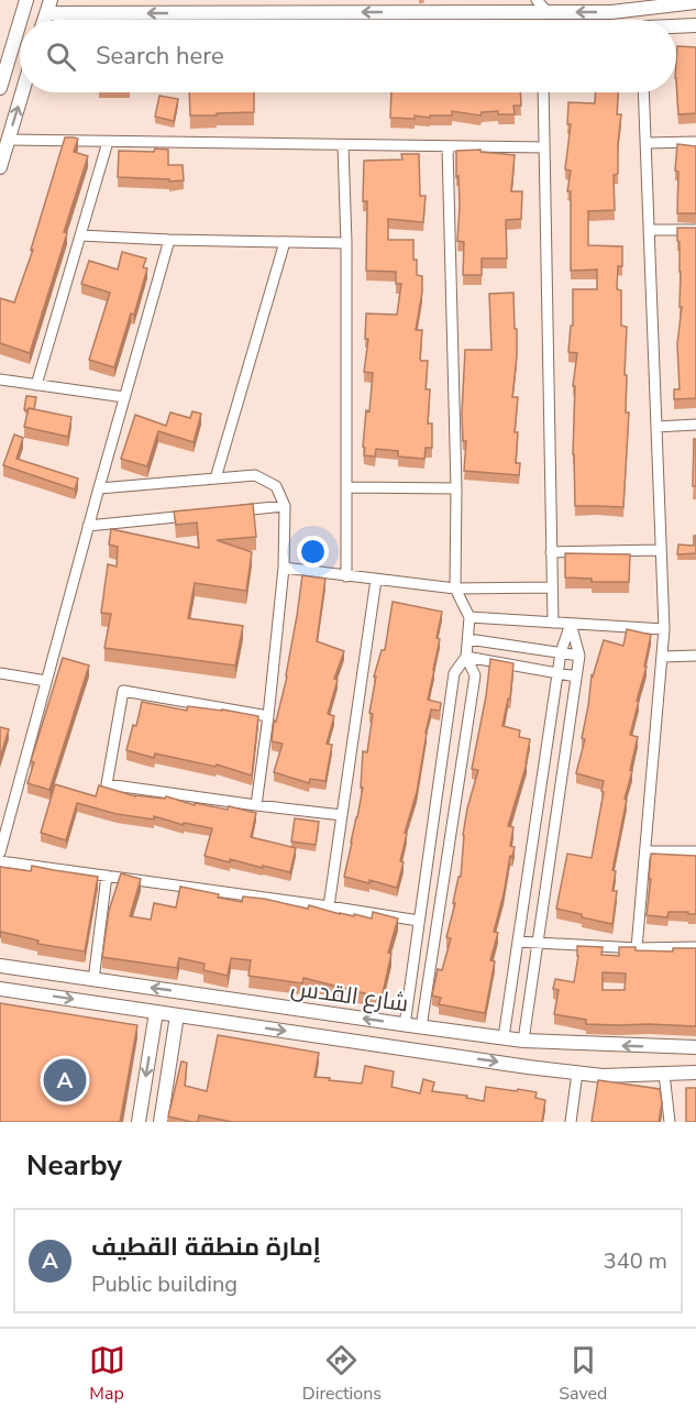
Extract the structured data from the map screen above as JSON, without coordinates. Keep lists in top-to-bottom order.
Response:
{
  "streets": {
    "main road": ["شارع القدس"]
  },
  "page": {
    "search": "Search here",
    "pins": "A",
    "heading": "Nearby",
    "list": [
      {
        "mark": "A",
        "name": "إمارة منطقة القطيف",
        "note": "Public building",
        "value": "340 m"
      }
    ],
    "nav": ["Map", "Directions", "Saved"]
  }
}
